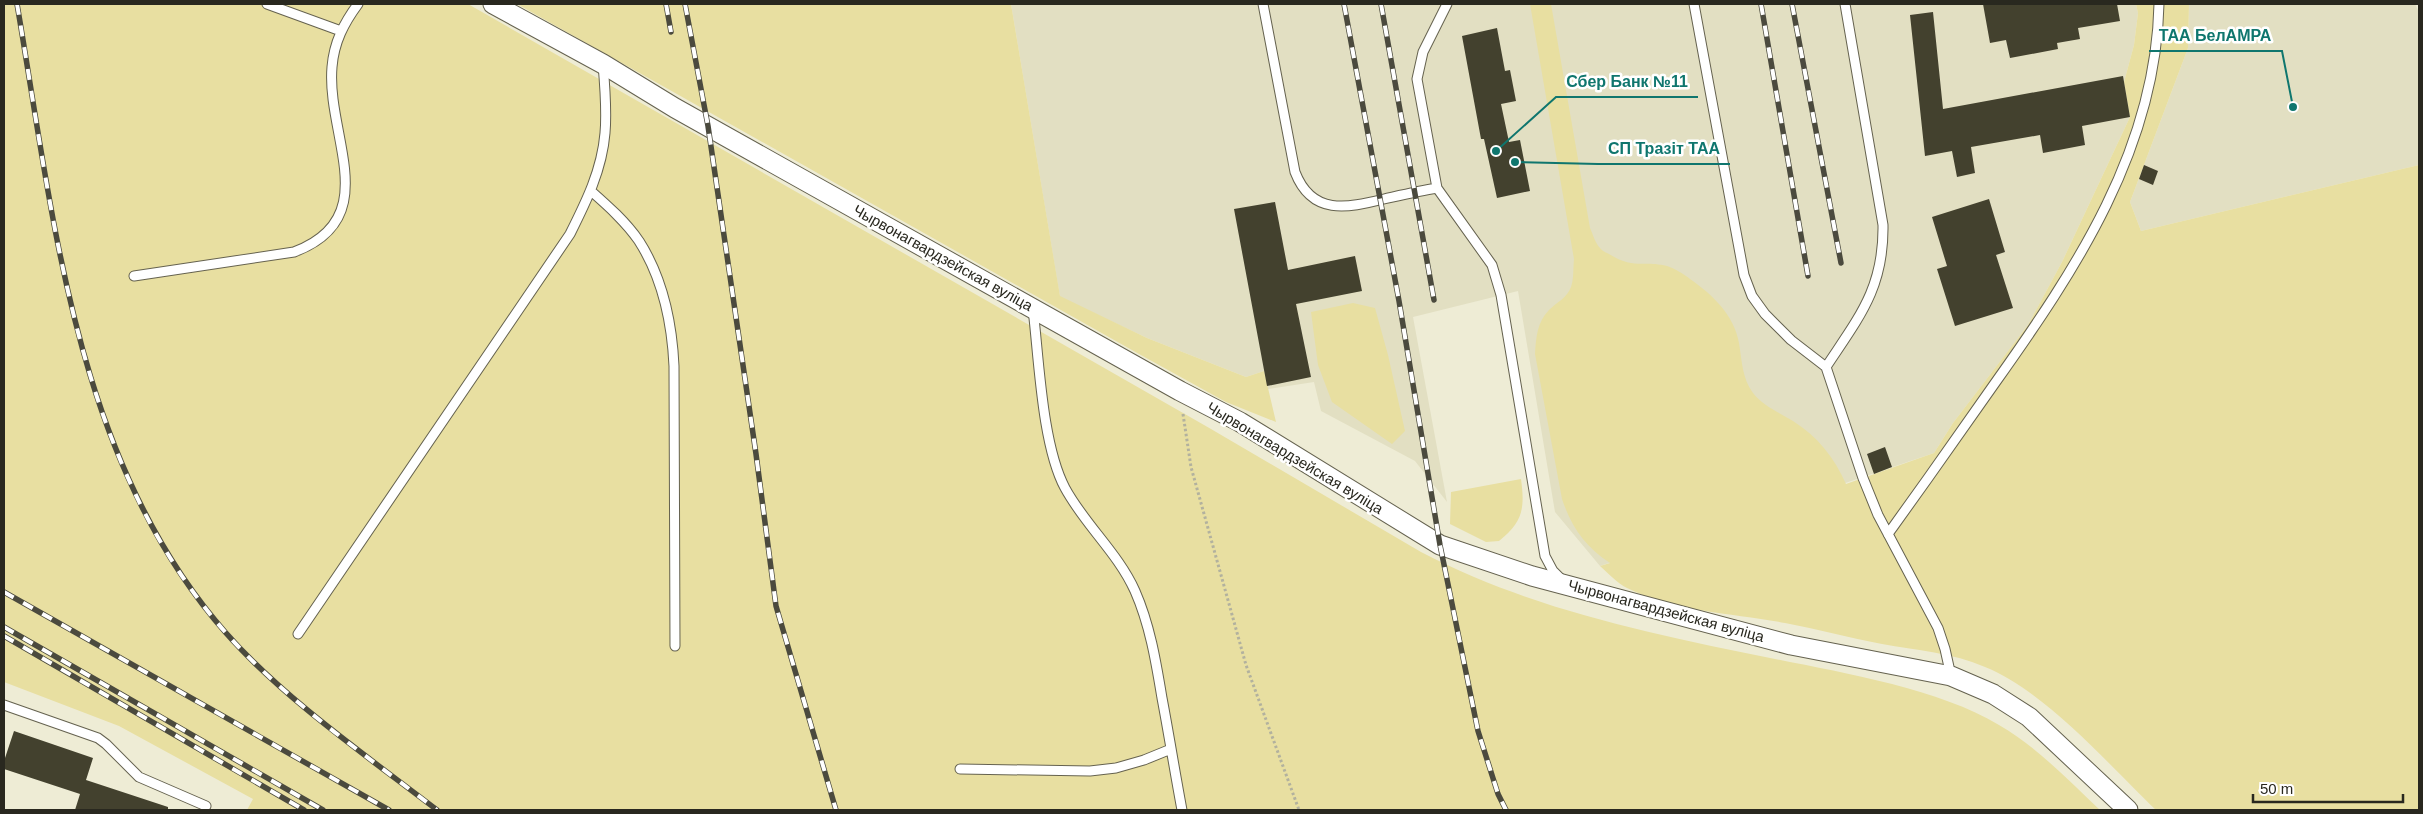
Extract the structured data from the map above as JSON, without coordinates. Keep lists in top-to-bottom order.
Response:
{
  "streets": {
    "street": ["Чырвонагвардзейская вуліца"]
  },
  "places": ["ТАА БелАМРА", "Сбер Банк №11", "СП Тразіт ТАА"],
  "scale_bar": "50 m"
}
